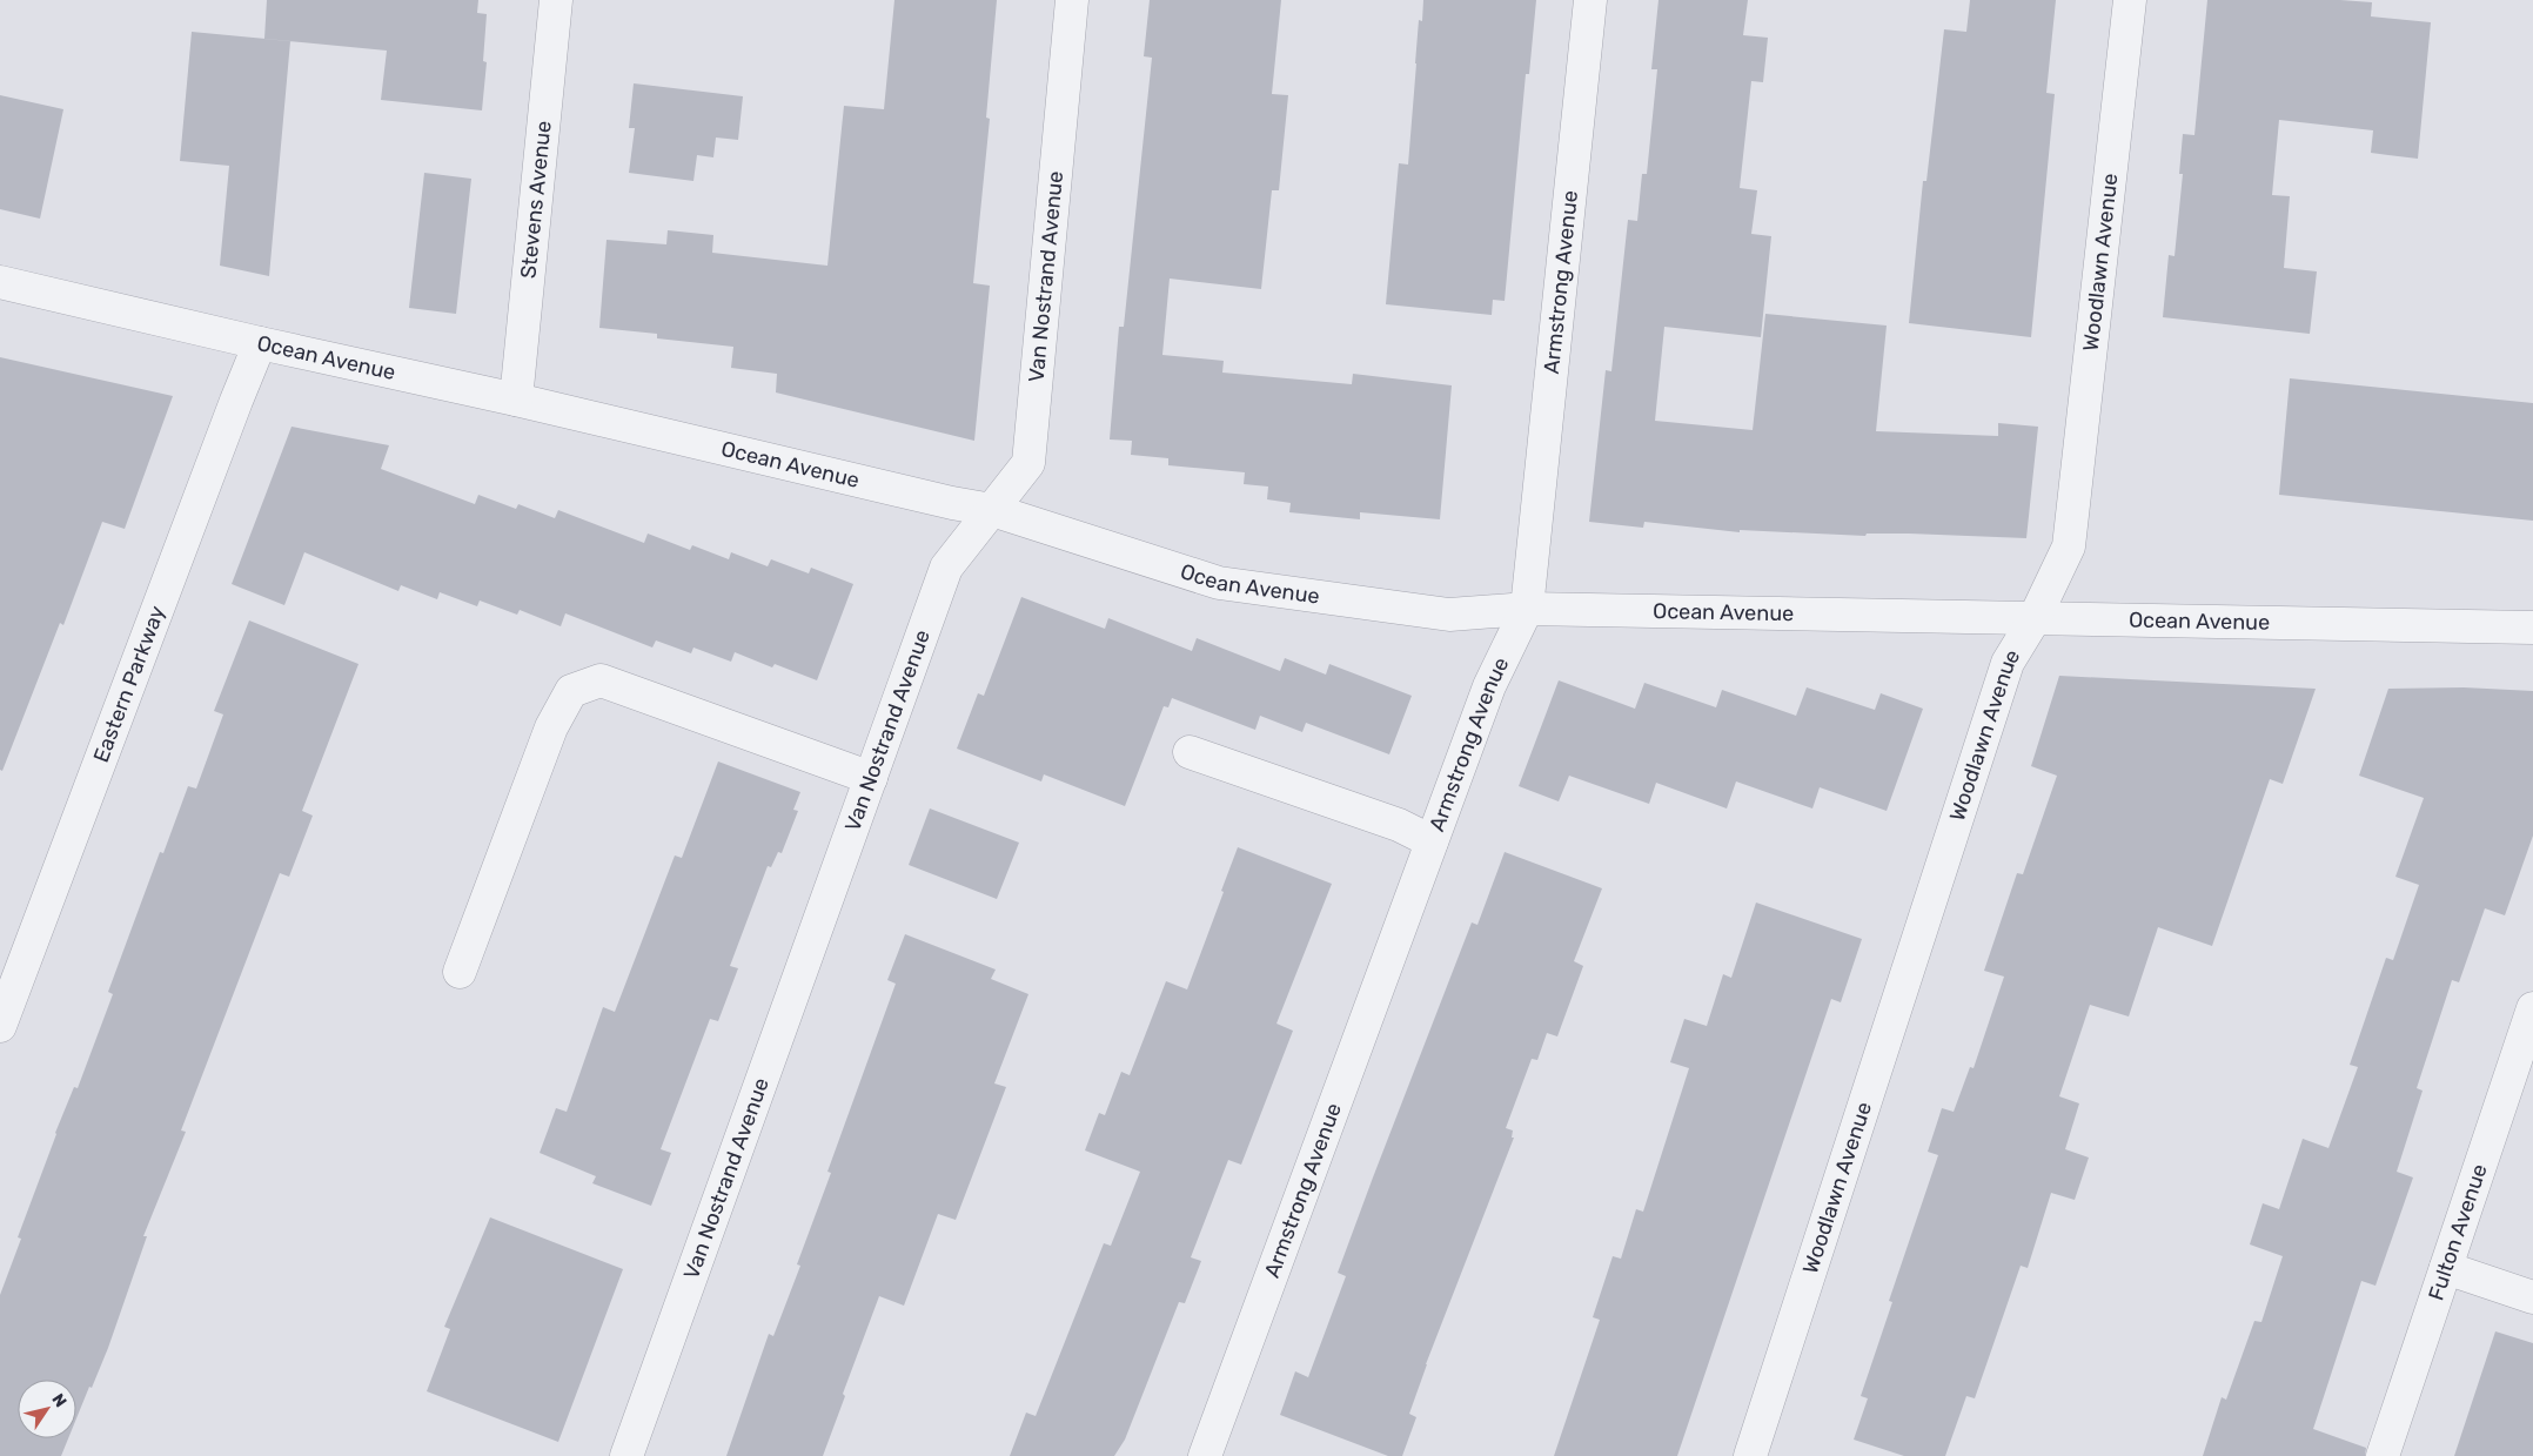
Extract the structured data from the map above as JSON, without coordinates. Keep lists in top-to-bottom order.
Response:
{
  "streets": {
    "street": [
      "Stevens Avenue",
      "Woodlawn Avenue",
      "Van Nostrand Avenue",
      "Armstrong Avenue",
      "Ocean Avenue",
      "Eastern Parkway",
      "Fulton Avenue"
    ]
  },
  "crossings": [
    ["Stevens Avenue", "Ocean Avenue"],
    ["Woodlawn Avenue", "Ocean Avenue"],
    ["Van Nostrand Avenue", "Ocean Avenue"],
    ["Armstrong Avenue", "Ocean Avenue"],
    ["Ocean Avenue", "Eastern Parkway"]
  ],
  "north": "top right"
}
